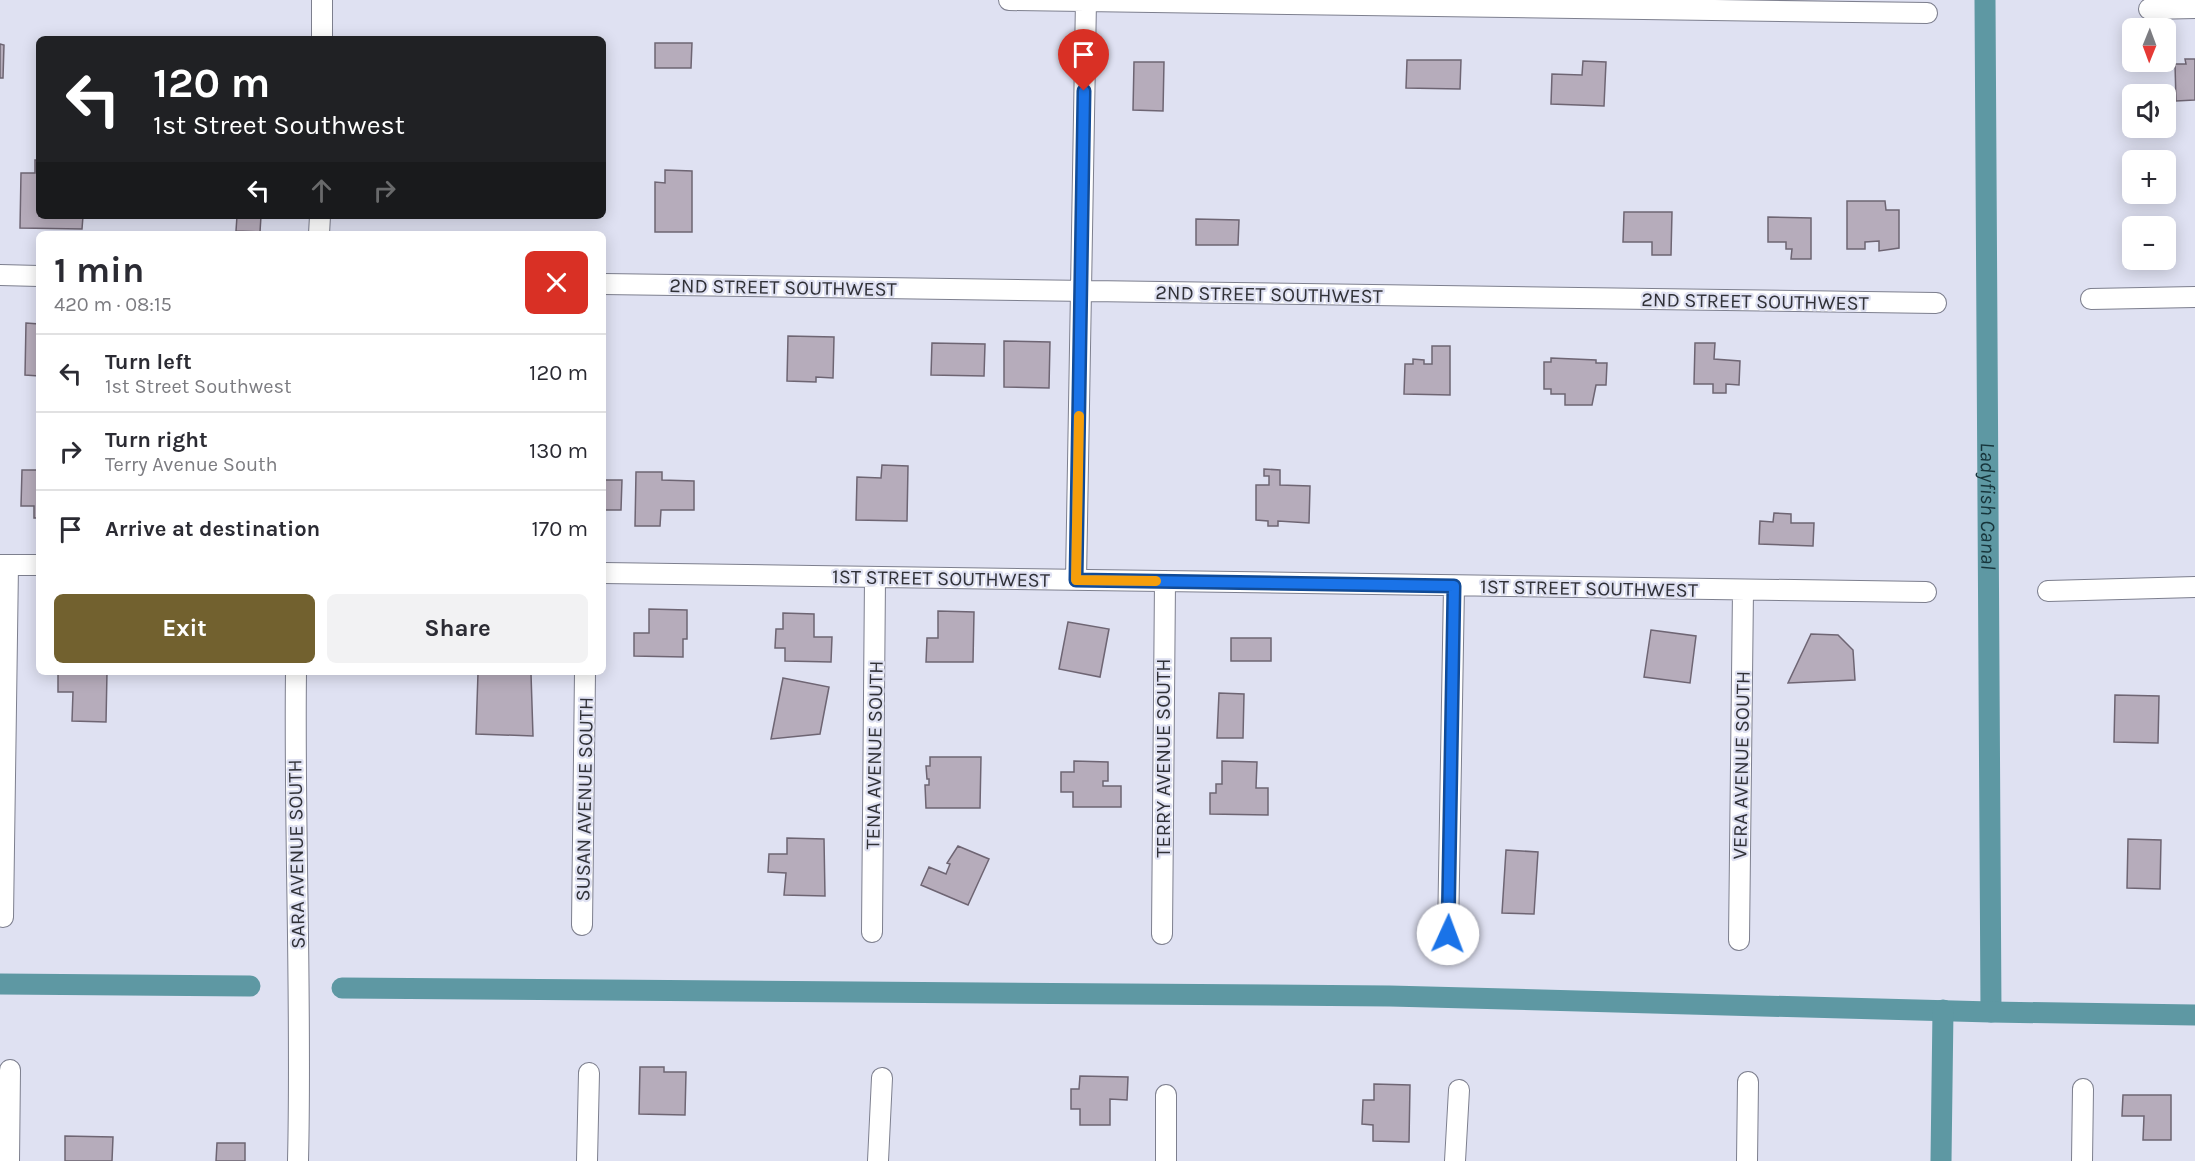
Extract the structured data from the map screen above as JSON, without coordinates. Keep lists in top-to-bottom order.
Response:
{
  "streets": {
    "street": [
      "2ND STREET SOUTHWEST",
      "1ST STREET SOUTHWEST",
      "TENA AVENUE SOUTH",
      "TERRY AVENUE SOUTH",
      "VERA AVENUE SOUTH",
      "SUSAN AVENUE SOUTH",
      "SARA AVENUE SOUTH"
    ]
  },
  "crossings": [
    ["1ST STREET SOUTHWEST", "TENA AVENUE SOUTH"],
    ["1ST STREET SOUTHWEST", "TERRY AVENUE SOUTH"],
    ["1ST STREET SOUTHWEST", "VERA AVENUE SOUTH"]
  ],
  "water": ["Ladyfish Canal"],
  "north": "bottom",
  "page": {
    "map_buttons": ["+", "−"],
    "turn": ["120 m", "1st Street Southwest"],
    "heading": ["1 min", "420 m · 08:15"],
    "list": [
      {
        "name": "Turn left",
        "note": "1st Street Southwest",
        "value": "120 m"
      },
      {
        "name": "Turn right",
        "note": "Terry Avenue South",
        "value": "130 m"
      },
      {
        "name": "Arrive at destination",
        "value": "170 m"
      }
    ],
    "buttons": ["Exit", "Share"]
  }
}
